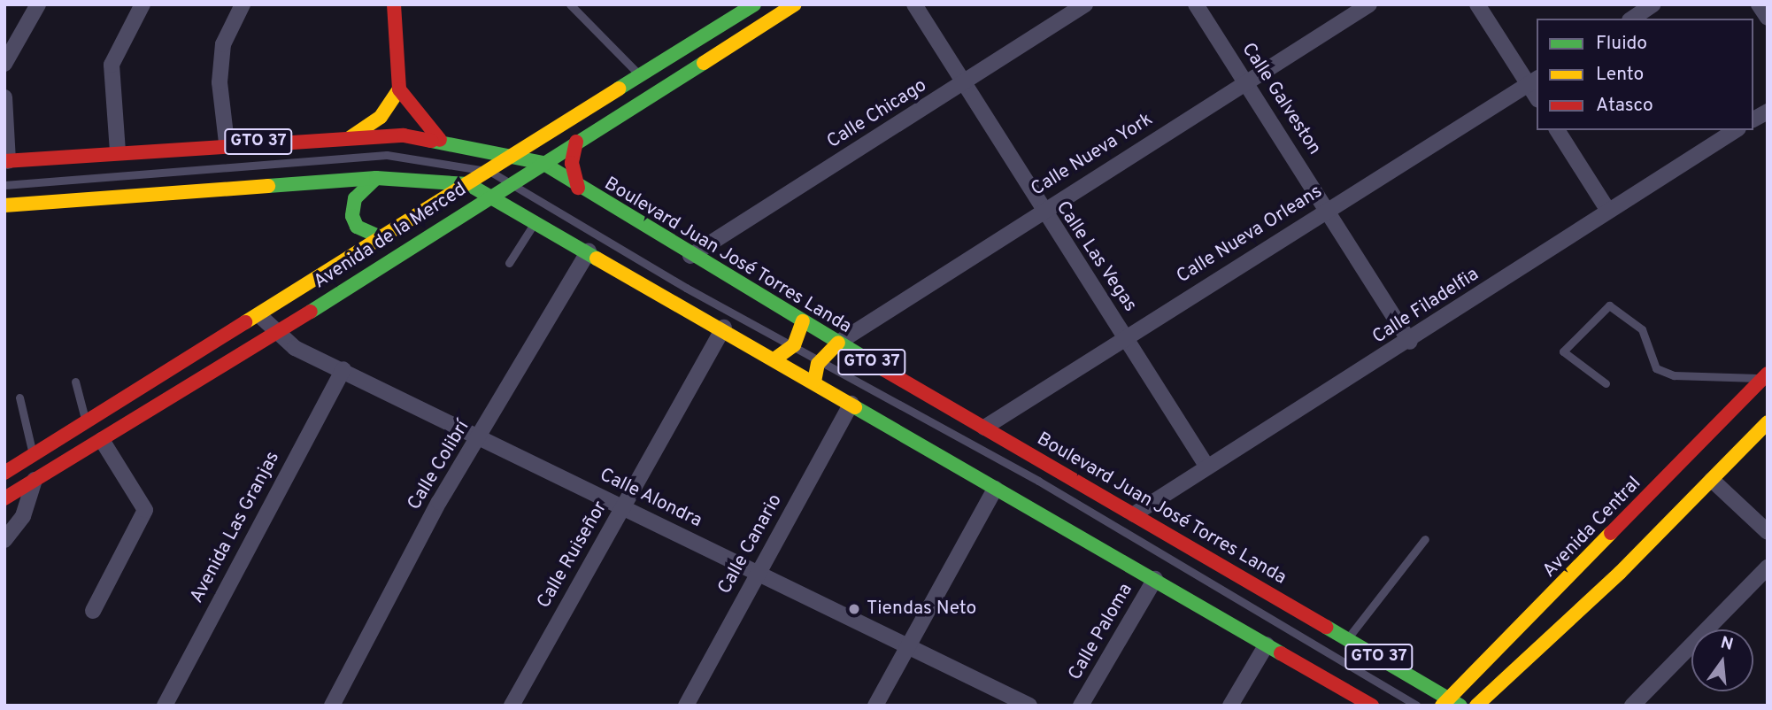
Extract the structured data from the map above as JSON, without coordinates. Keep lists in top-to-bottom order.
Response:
{
  "streets": {
    "main road": [
      "GTO 37",
      "Avenida de la Merced",
      "Boulevard Juan José Torres Landa",
      "Avenida Central"
    ],
    "street": [
      "Calle Galveston",
      "Calle Chicago",
      "Calle Nueva York",
      "Calle Nueva Orleans",
      "Calle Las Vegas",
      "Calle Filadelfia",
      "Calle Colibrí",
      "Calle Alondra",
      "Avenida Las Granjas",
      "Calle Canario",
      "Calle Ruiseñor",
      "Calle Paloma"
    ]
  },
  "crossings": [
    ["Calle Galveston", "Calle Nueva York"],
    ["Calle Galveston", "Calle Nueva Orleans"],
    ["Calle Galveston", "Calle Filadelfia"],
    ["Calle Chicago", "Boulevard Juan José Torres Landa"],
    ["Calle Chicago", "Calle Las Vegas"],
    ["GTO 37", "Avenida de la Merced"],
    ["GTO 37", "Calle Colibrí"],
    ["GTO 37", "Calle Canario"],
    ["GTO 37", "Calle Ruiseñor"],
    ["GTO 37", "Calle Paloma"],
    ["Calle Nueva York", "Boulevard Juan José Torres Landa"],
    ["Calle Nueva York", "Calle Las Vegas"],
    ["Calle Nueva Orleans", "Boulevard Juan José Torres Landa"],
    ["Calle Nueva Orleans", "Calle Las Vegas"],
    ["Avenida de la Merced", "Boulevard Juan José Torres Landa"],
    ["Avenida de la Merced", "Calle Alondra"],
    ["Boulevard Juan José Torres Landa", "Calle Filadelfia"],
    ["Boulevard Juan José Torres Landa", "Avenida Central"],
    ["Calle Las Vegas", "Calle Filadelfia"],
    ["Calle Colibrí", "Calle Alondra"],
    ["Calle Alondra", "Avenida Las Granjas"],
    ["Calle Alondra", "Calle Canario"],
    ["Calle Alondra", "Calle Ruiseñor"]
  ],
  "places": ["Tiendas Neto"],
  "legend": ["Fluido", "Lento", "Atasco"],
  "north": "top"
}
